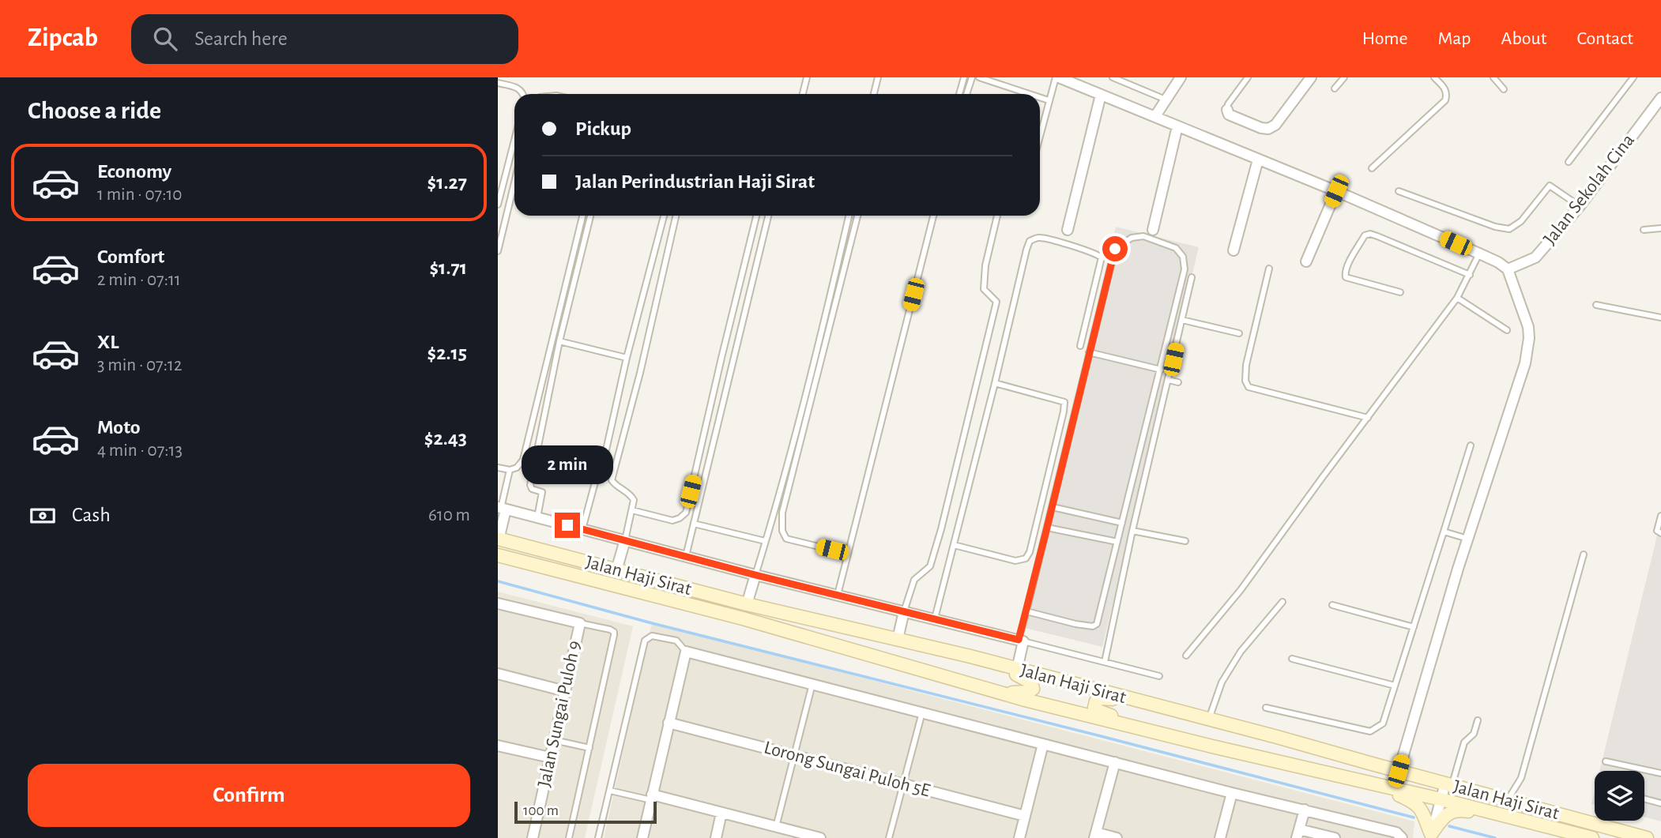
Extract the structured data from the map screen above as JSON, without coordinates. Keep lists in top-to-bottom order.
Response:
{
  "streets": {
    "main road": ["Jalan Haji Sirat"],
    "street": ["Jalan Sekolah Cina", "Jalan Sungai Puloh 9", "Lorong Sungai Puloh 5E"]
  },
  "scale_bar": "100 m",
  "page": {
    "header": "Zipcab",
    "search": "Search here",
    "nav": [
      "Home",
      "Map",
      "About",
      "Contact"
    ],
    "heading": "Choose a ride",
    "banner": ["Pickup", "Jalan Perindustrian Haji Sirat"],
    "list": [
      {
        "name": "Economy",
        "note": "1 min · 07:10",
        "value": "$1.27"
      },
      {
        "name": "Comfort",
        "note": "2 min · 07:11",
        "value": "$1.71"
      },
      {
        "name": "XL",
        "note": "3 min · 07:12",
        "value": "$2.15"
      },
      {
        "name": "Moto",
        "note": "4 min · 07:13",
        "value": "$2.43"
      }
    ],
    "bubble": "2 min",
    "pay": ["Cash", "610 m"],
    "buttons": "Confirm",
    "scale": "100 m"
  }
}
